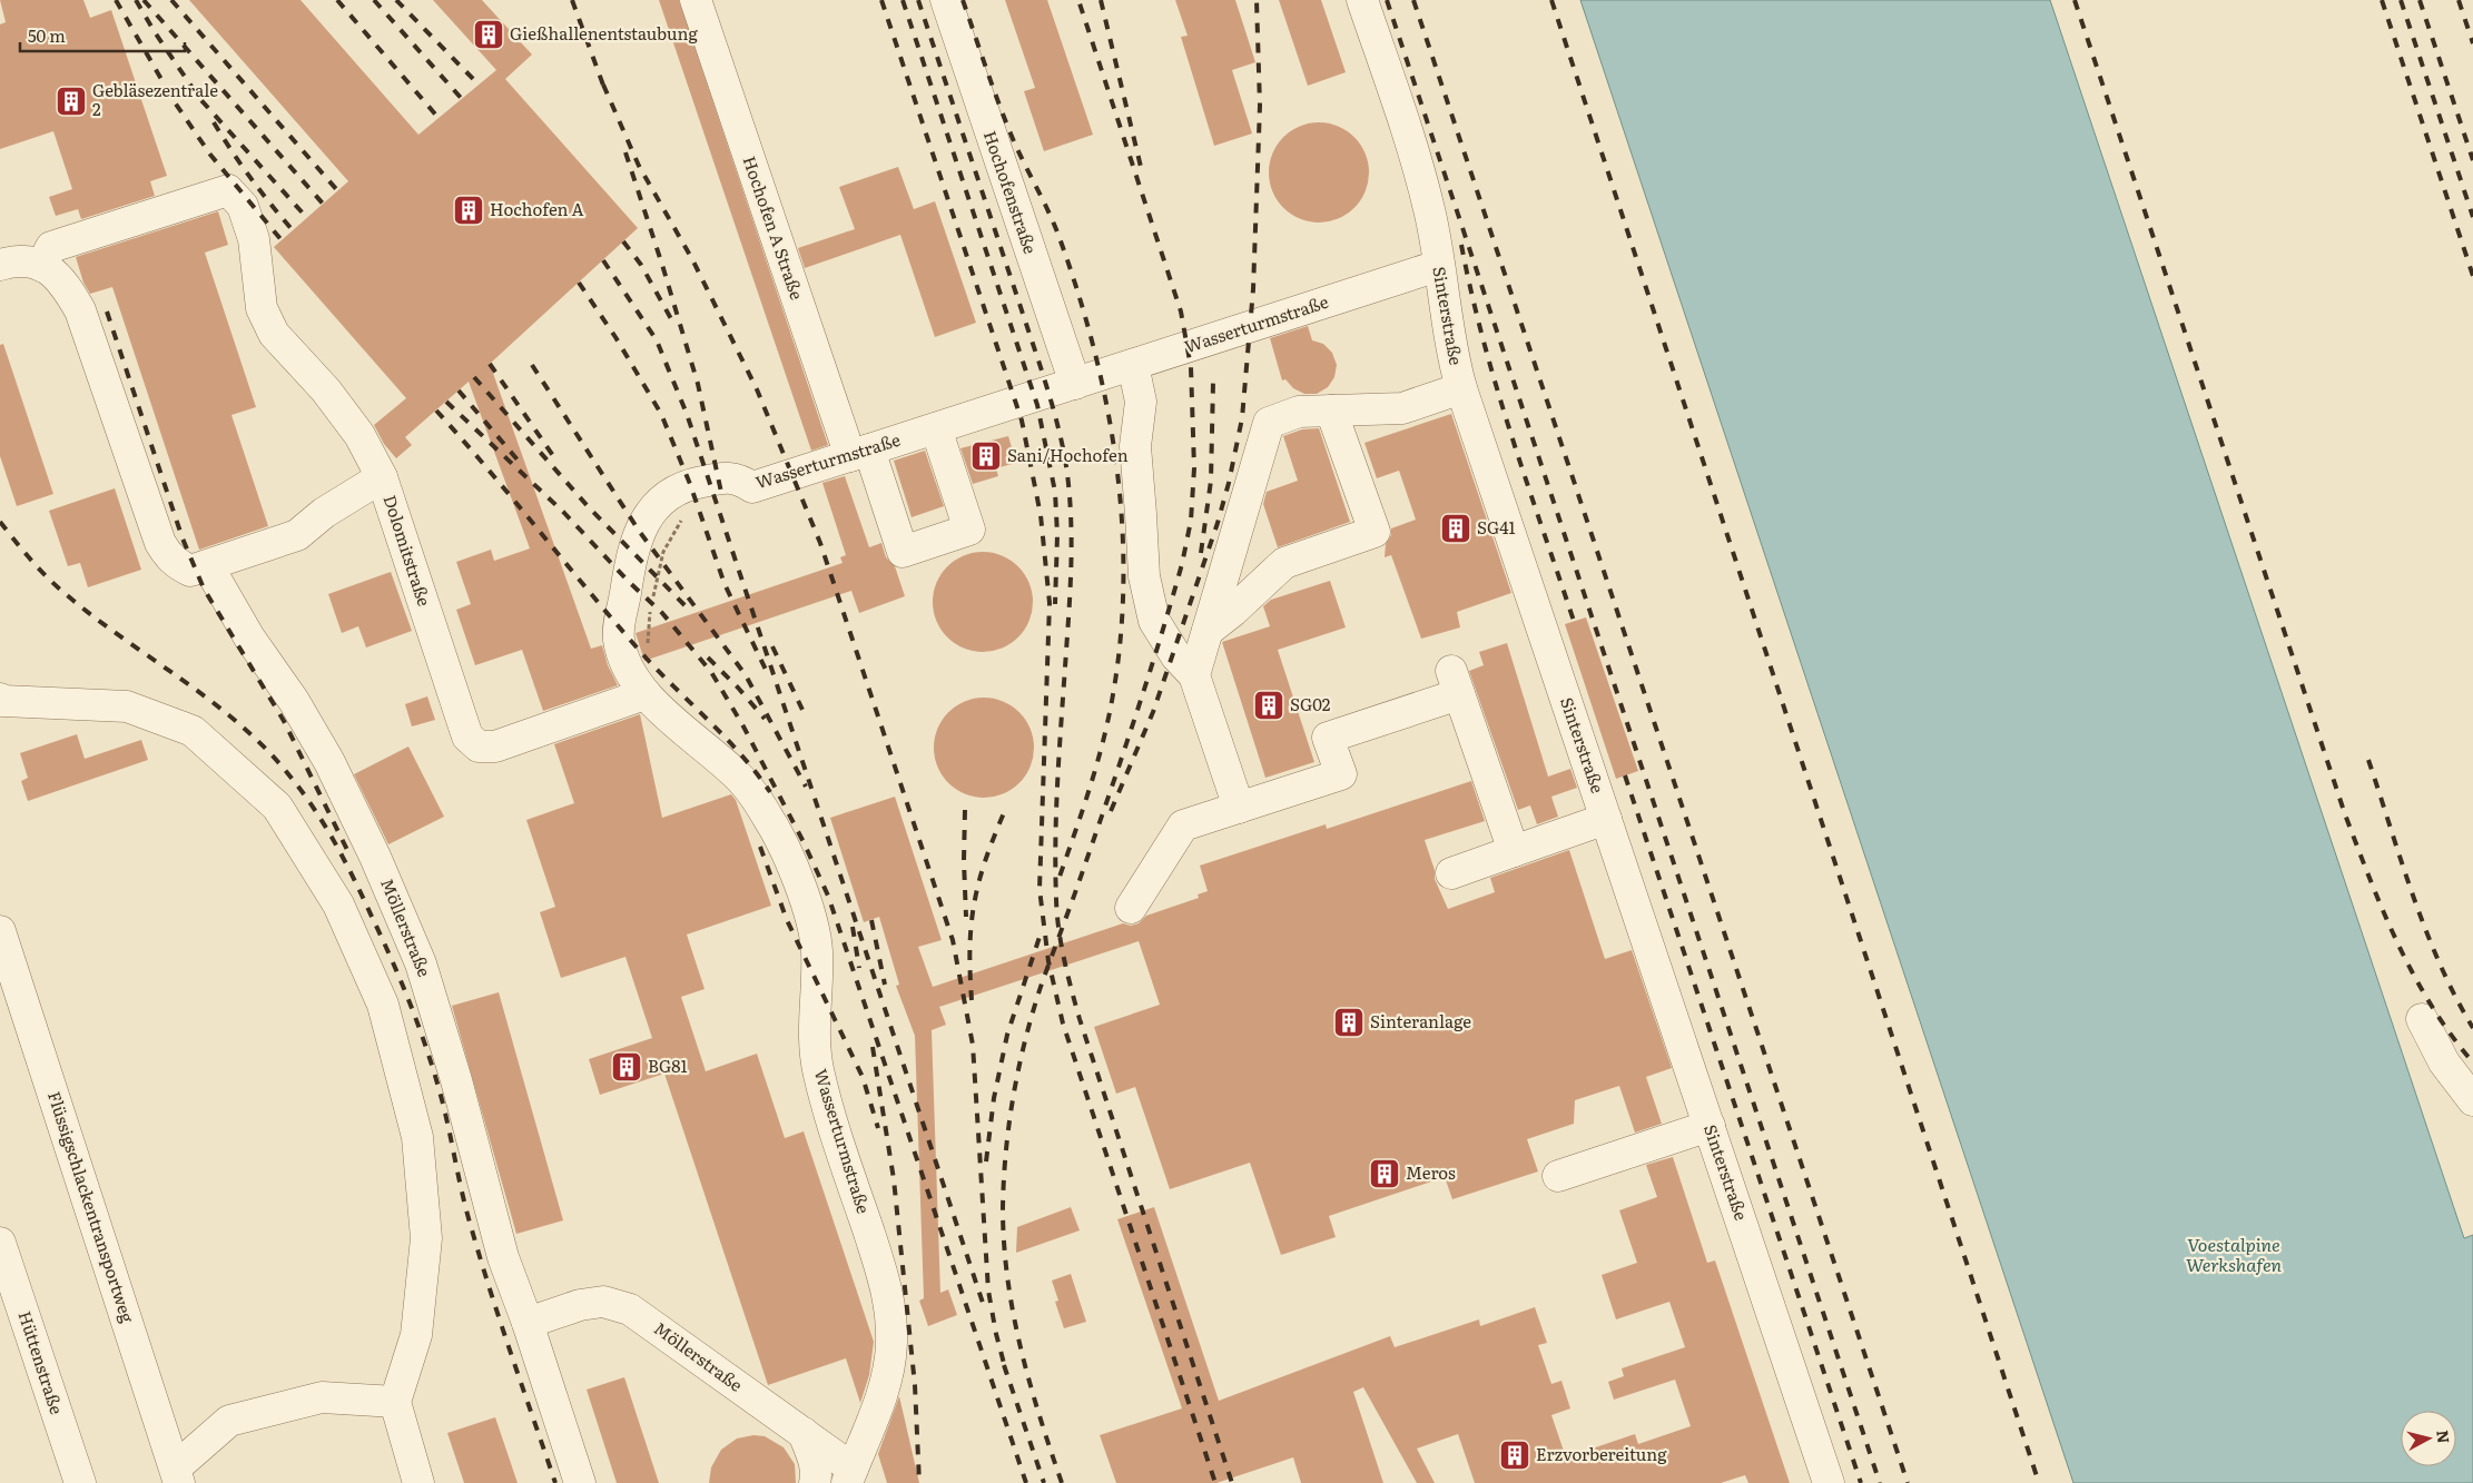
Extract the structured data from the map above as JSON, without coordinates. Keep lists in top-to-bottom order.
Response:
{
  "streets": {
    "street": [
      "Hochofenstraße",
      "Hochofen A Straße",
      "Sinterstraße",
      "Wasserturmstraße",
      "Dolomitstraße",
      "Möllerstraße",
      "Flüssigschlackentransportweg",
      "Hüttenstraße"
    ]
  },
  "crossings": [
    ["Hochofenstraße", "Wasserturmstraße"],
    ["Hochofen A Straße", "Wasserturmstraße"],
    ["Sinterstraße", "Wasserturmstraße"],
    ["Wasserturmstraße", "Dolomitstraße"],
    ["Wasserturmstraße", "Möllerstraße"],
    ["Dolomitstraße", "Möllerstraße"]
  ],
  "water": ["Voestalpine Werkshafen"],
  "places": {
    "building": [
      "Gießhallenentstaubung",
      "Gebläsezentrale 2",
      "Hochofen A",
      "Sani/Hochofen",
      "SG41",
      "SG02",
      "Sinteranlage",
      "BG81",
      "Meros",
      "Erzvorbereitung"
    ]
  },
  "scale_bar": "50 m",
  "north": "right"
}
